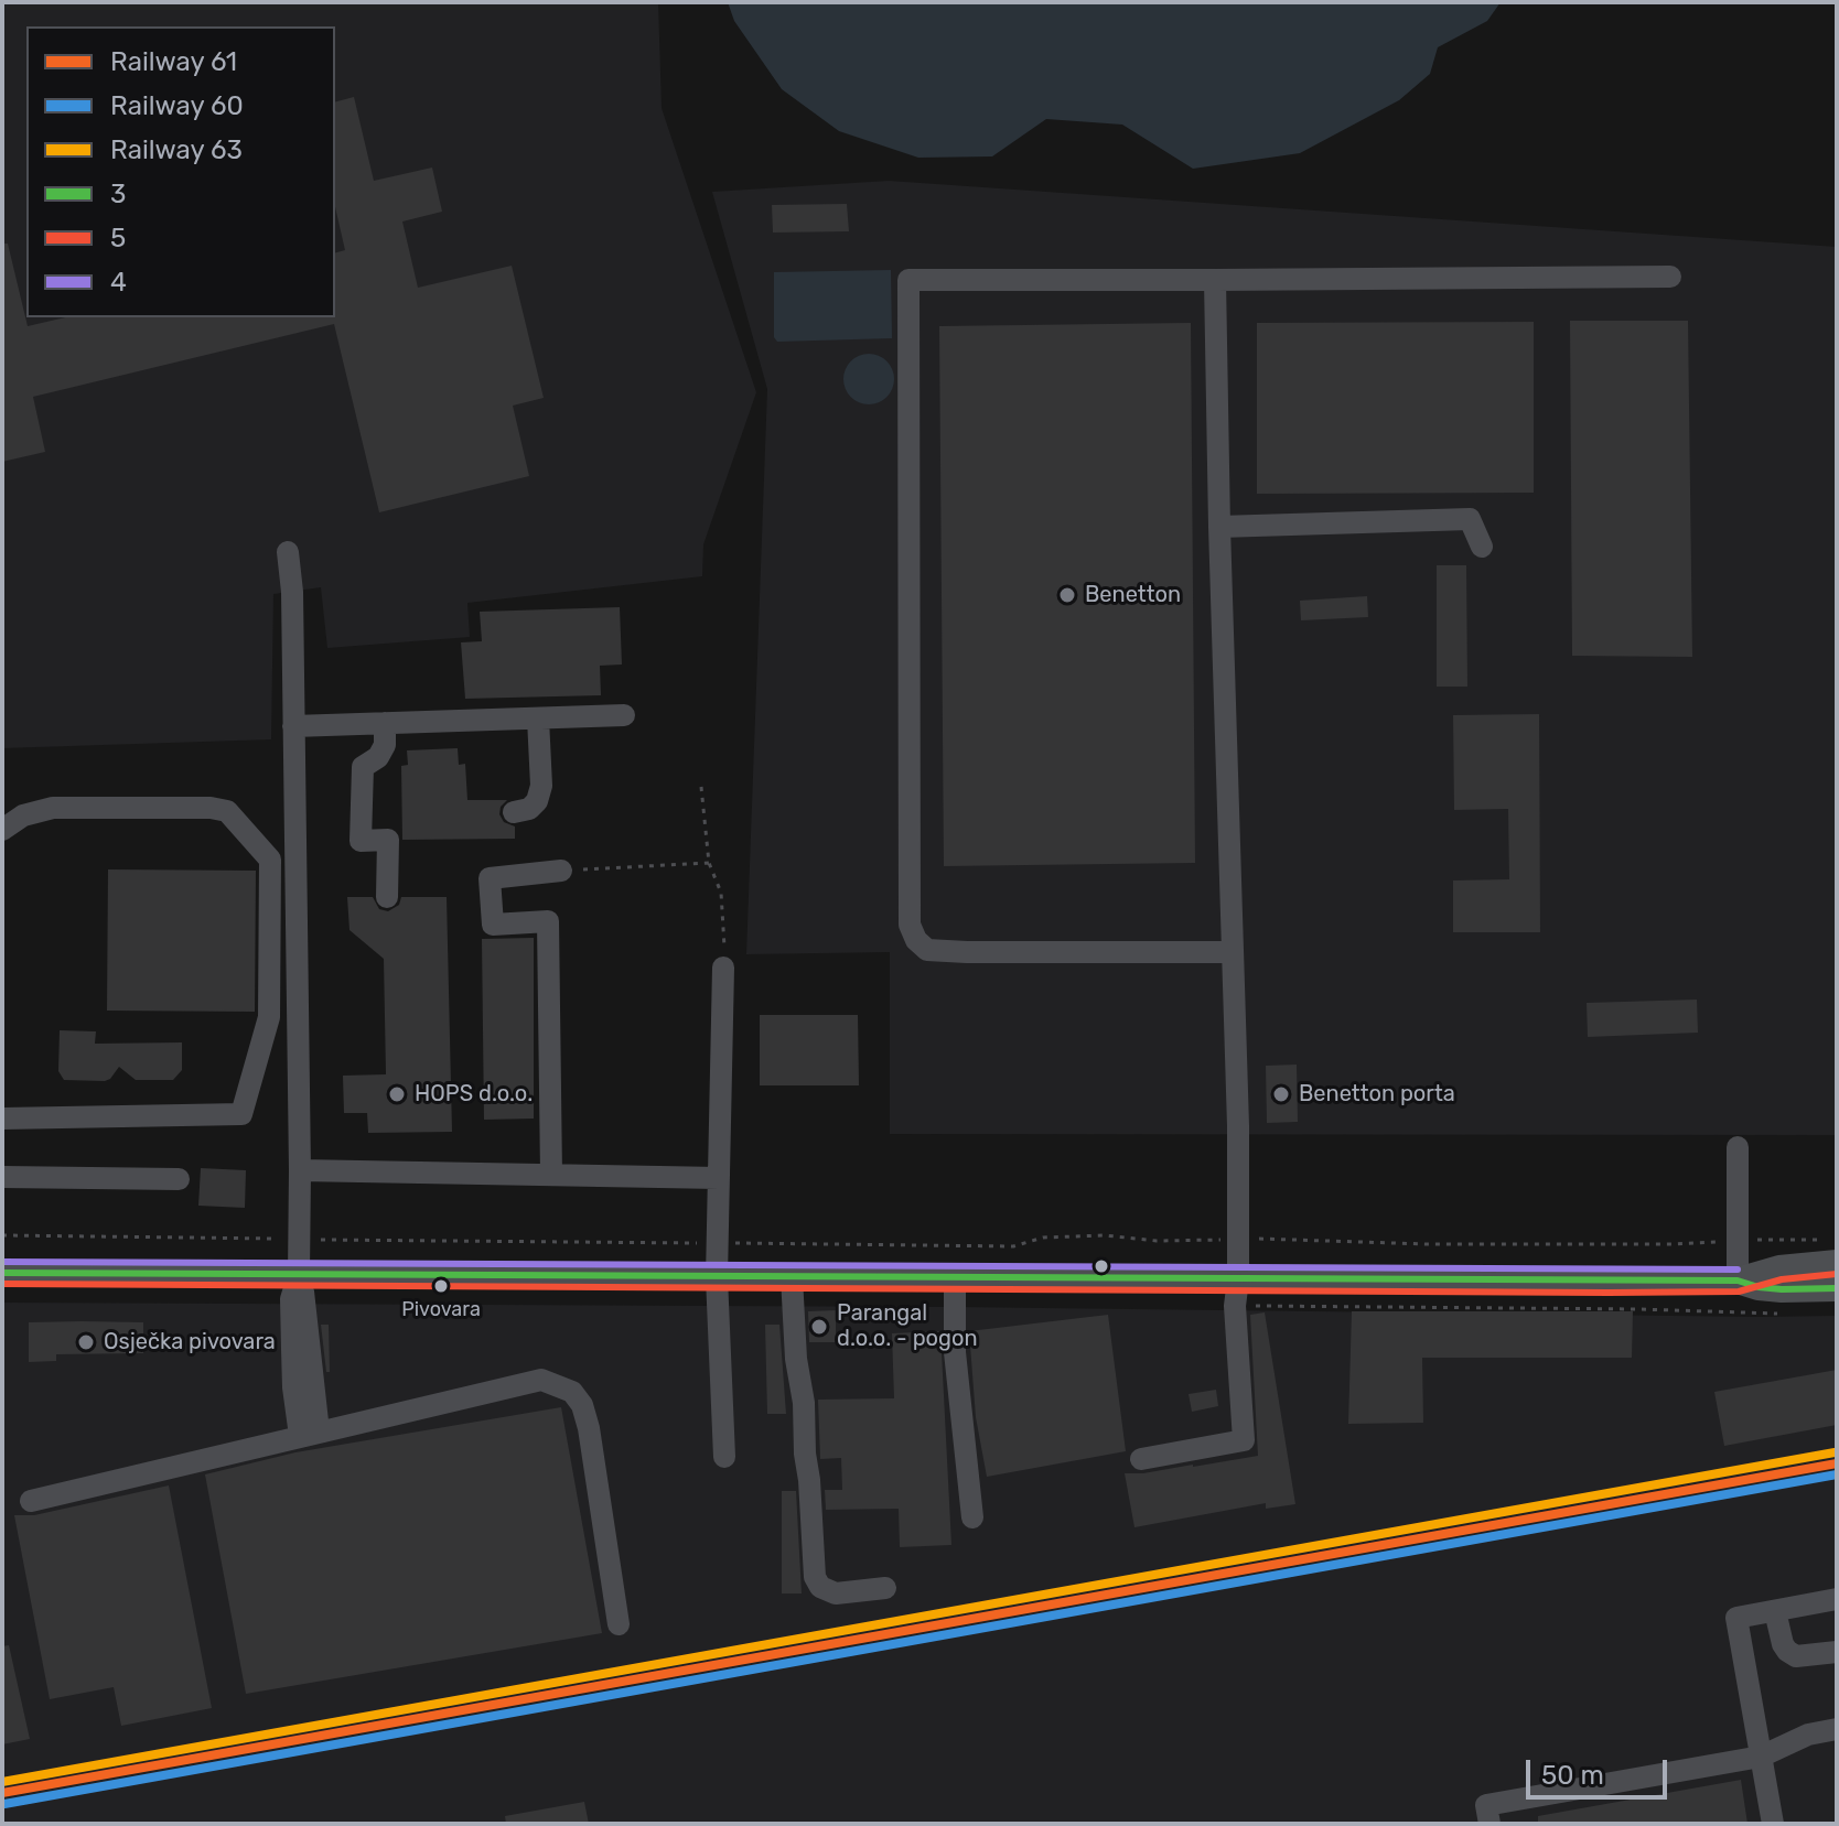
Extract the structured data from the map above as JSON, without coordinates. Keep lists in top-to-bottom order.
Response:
{
  "places": [
    "Benetton",
    "HOPS d.o.o.",
    "Benetton porta",
    "Pivovara",
    "Parangal d.o.o. - pogon",
    "Osječka pivovara"
  ],
  "lines": [
    "transit line 4",
    "transit line 3",
    "transit line 5",
    "rail line 63",
    "rail line 61",
    "rail line 60"
  ],
  "legend": [
    "Railway 61",
    "Railway 60",
    "Railway 63",
    "3",
    "5",
    "4"
  ],
  "scale_bar": "50 m"
}
